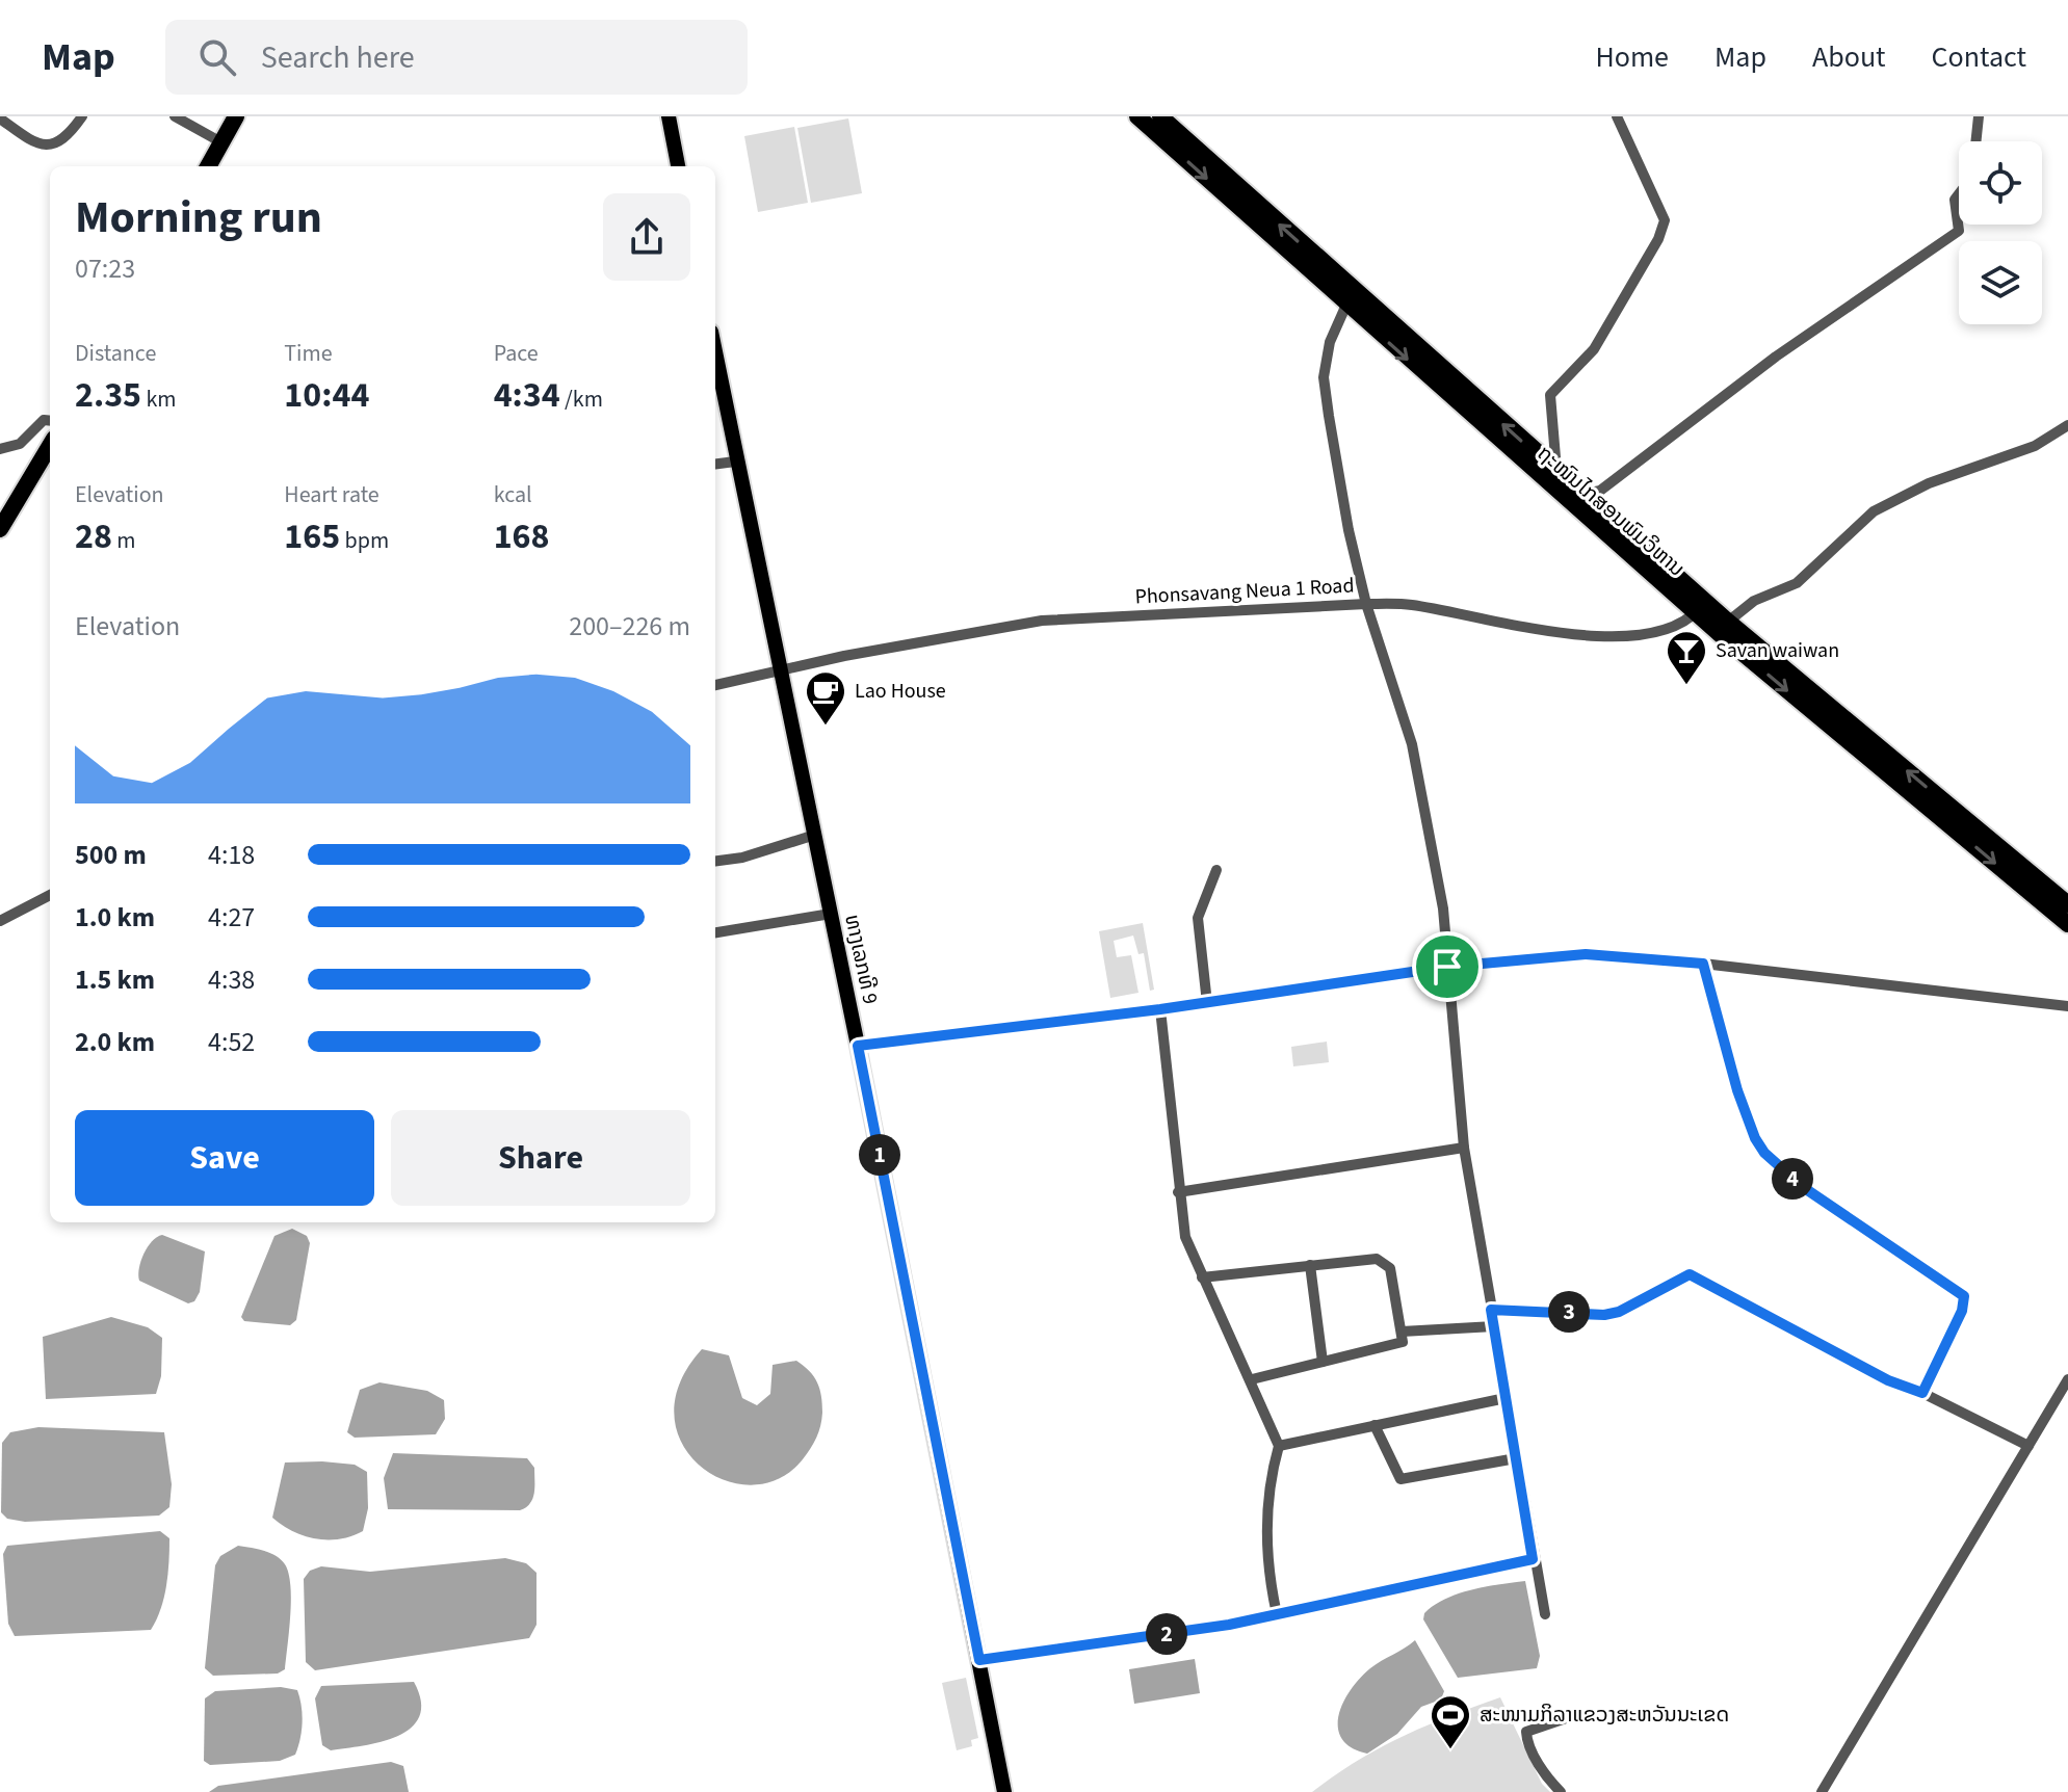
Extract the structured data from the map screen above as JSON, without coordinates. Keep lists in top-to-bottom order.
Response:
{
  "streets": {
    "highway": ["ຖະໜົນໄກສອນພົມວິຫານ"],
    "main road": ["ທາງເລກທີ 9"],
    "street": ["Phonsavang Neua 1 Road"]
  },
  "crossings": [
    ["ຖະໜົນໄກສອນພົມວິຫານ", "Phonsavang Neua 1 Road"],
    ["Phonsavang Neua 1 Road", "ທາງເລກທີ 9"]
  ],
  "places": {
    "bar": ["Savan waiwan"],
    "cafe": ["Lao House"],
    "sports": ["ສະໜາມກິລາແຂວງສະຫວັນນະເຂດ"]
  },
  "page": {
    "header": "Map",
    "search": "Search here",
    "nav": [
      "Home",
      "Map",
      "About",
      "Contact"
    ],
    "heading": ["Morning run", "07:23"],
    "stats": [
      ["Distance", "2.35 km"],
      ["Time", "10:44"],
      ["Pace", "4:34 /km"],
      ["Elevation", "28 m"],
      ["Heart rate", "165 bpm"],
      ["kcal", "168"]
    ],
    "chart": ["Elevation", "200–226 m"],
    "list": [
      {
        "name": "500 m",
        "note": "4:18"
      },
      {
        "name": "1.0 km",
        "note": "4:27"
      },
      {
        "name": "1.5 km",
        "note": "4:38"
      },
      {
        "name": "2.0 km",
        "note": "4:52"
      }
    ],
    "buttons": ["Save", "Share"],
    "pins": [
      "1",
      "4",
      "3",
      "2"
    ]
  }
}
